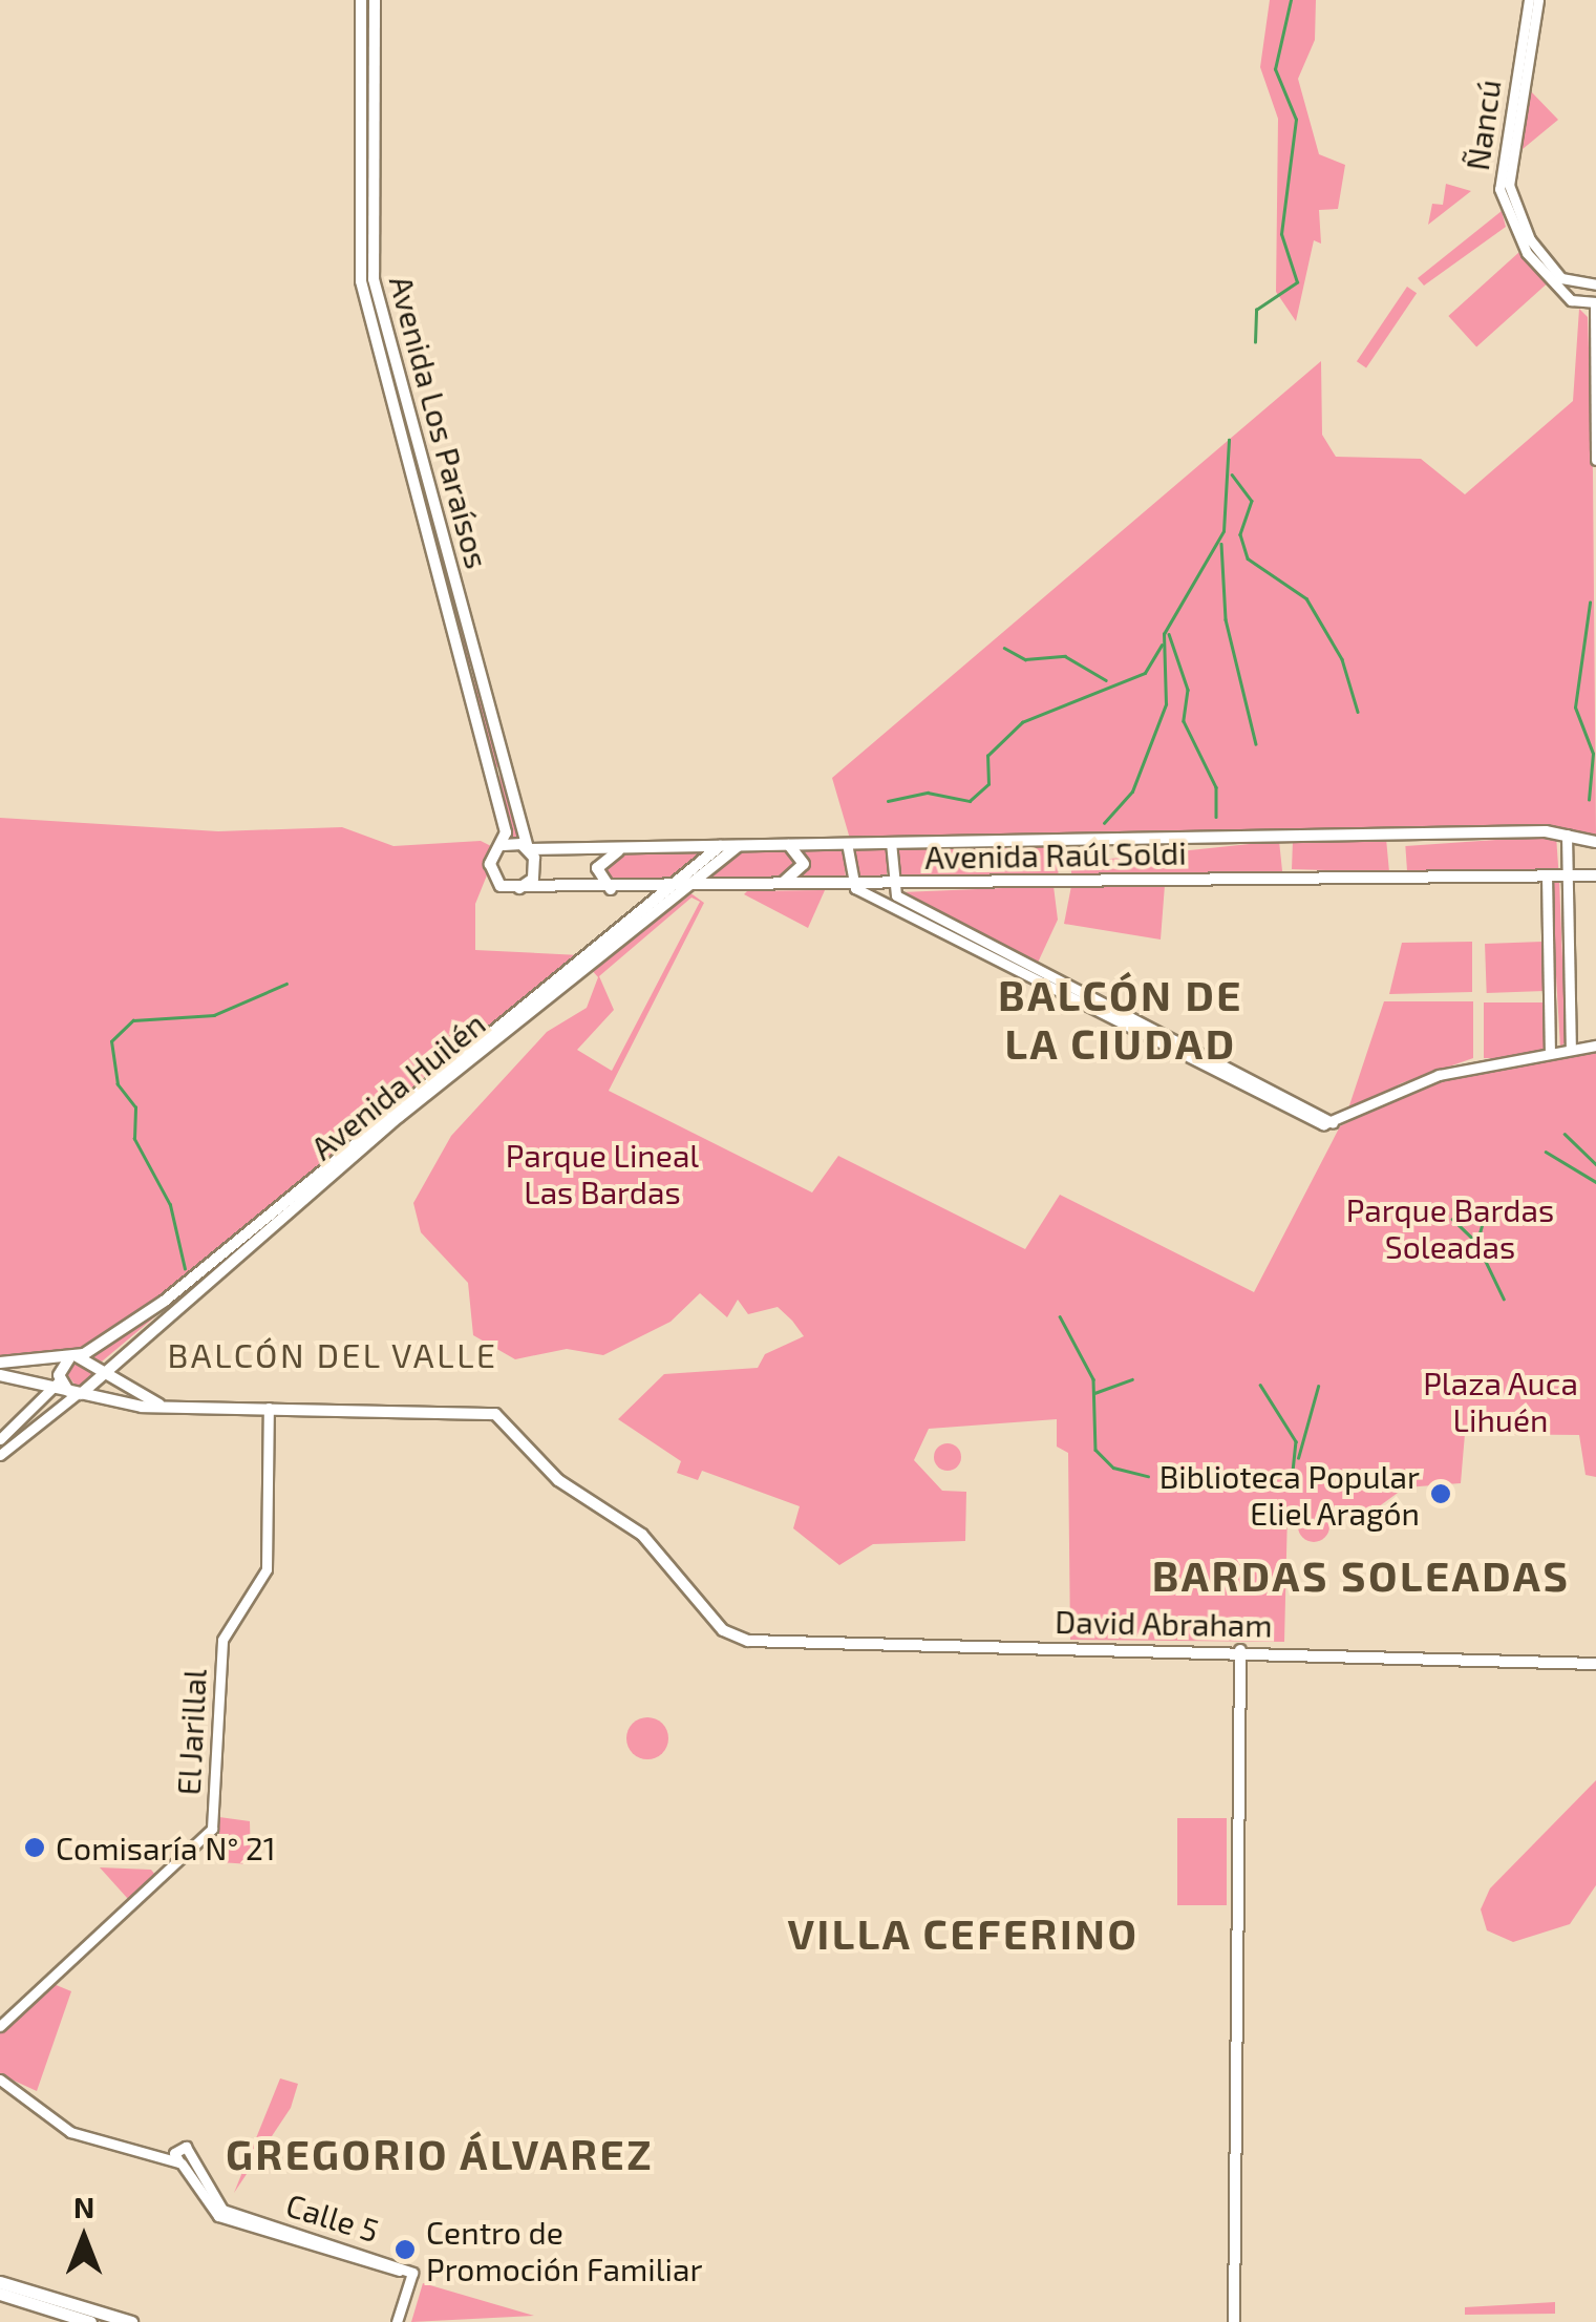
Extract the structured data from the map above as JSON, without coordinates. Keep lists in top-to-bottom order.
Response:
{
  "streets": {
    "main road": [
      "Avenida Los Paraísos",
      "Avenida Raúl Soldi",
      "Avenida Huilén",
      "David Abraham"
    ],
    "street": ["Ñancú", "El Jarillal", "Calle 5"]
  },
  "crossings": [
    ["Avenida Los Paraísos", "Avenida Raúl Soldi"],
    ["Avenida Raúl Soldi", "Avenida Huilén"],
    ["David Abraham", "El Jarillal"]
  ],
  "districts": [
    "BALCÓN DE LA CIUDAD",
    "BALCÓN DEL VALLE",
    "BARDAS SOLEADAS",
    "VILLA CEFERINO",
    "GREGORIO ÁLVAREZ"
  ],
  "parks": ["Parque Lineal Las Bardas", "Parque Bardas Soleadas", "Plaza Auca Lihuén"],
  "places": ["Biblioteca Popular Eliel Aragón", "Comisaría N° 21", "Centro de Promoción Familiar"],
  "north": "top"
}
